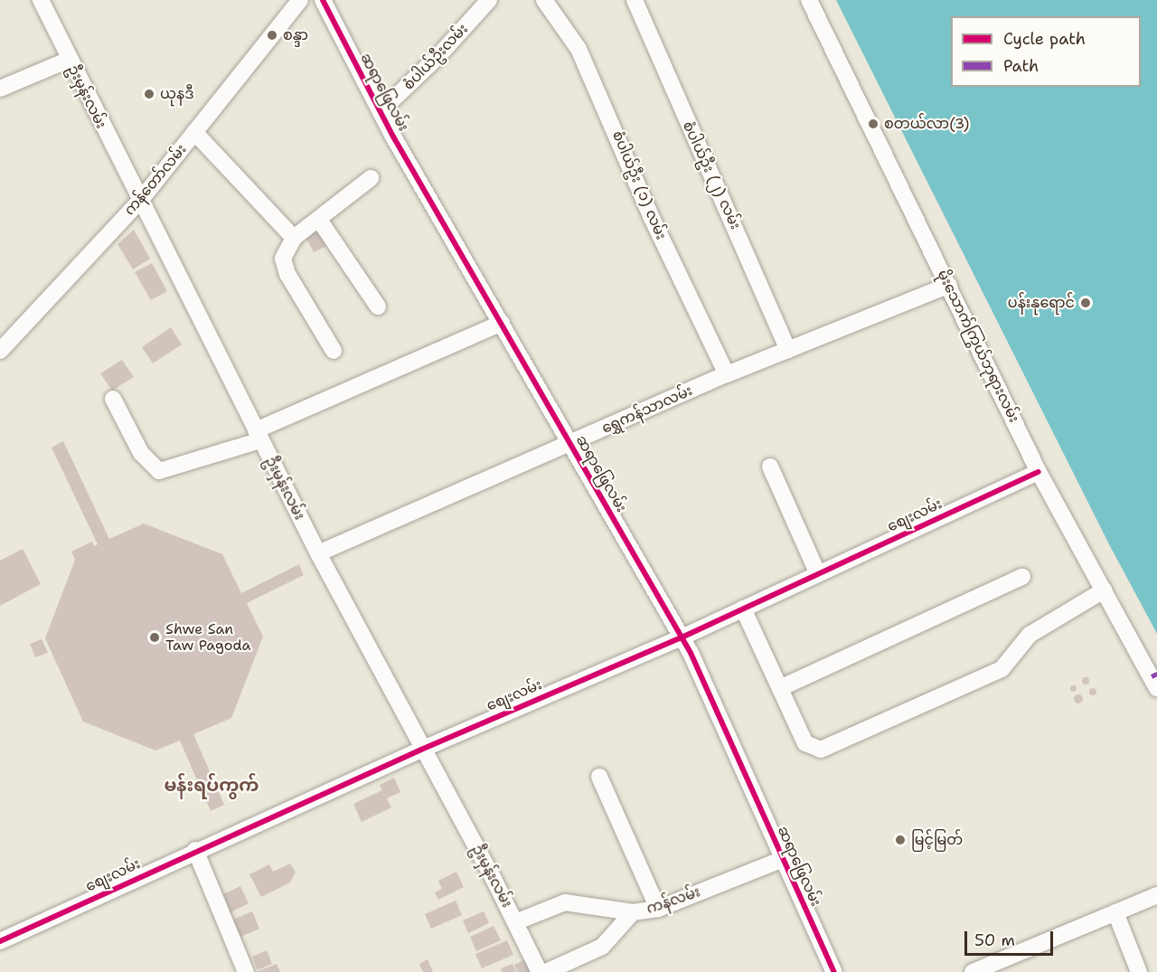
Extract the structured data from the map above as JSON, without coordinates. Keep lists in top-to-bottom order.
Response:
{
  "streets": {
    "street": [
      "စံပါယ်ဦးလမ်း",
      "ဆရာဖြေလမ်း",
      "ဦးမှန်းလမ်း",
      "စံပါယ်ဦး (၂) လမ်း",
      "ကန်တော်လမ်း",
      "စံပါယ်ဦး (၁) လမ်း",
      "မိုးသောက်ကြွယ်ဘုရားလမ်း",
      "‌ရွှေကန်သာလမ်း",
      "စျေးလမ်း",
      "ကန်လမ်း"
    ]
  },
  "crossings": [
    ["စံပါယ်ဦးလမ်း", "ဆရာဖြေလမ်း"],
    ["ဆရာဖြေလမ်း", "‌ရွှေကန်သာလမ်း"],
    ["ဆရာဖြေလမ်း", "စျေးလမ်း"],
    ["ဆရာဖြေလမ်း", "ကန်လမ်း"],
    ["ဦးမှန်းလမ်း", "ကန်တော်လမ်း"],
    ["ဦးမှန်းလမ်း", "‌ရွှေကန်သာလမ်း"],
    ["ဦးမှန်းလမ်း", "စျေးလမ်း"],
    ["စံပါယ်ဦး (၂) လမ်း", "‌ရွှေကန်သာလမ်း"],
    ["စံပါယ်ဦး (၁) လမ်း", "‌ရွှေကန်သာလမ်း"],
    ["မိုးသောက်ကြွယ်ဘုရားလမ်း", "‌ရွှေကန်သာလမ်း"],
    ["မိုးသောက်ကြွယ်ဘုရားလမ်း", "စျေးလမ်း"]
  ],
  "districts": ["မန်းရပ်ကွက်"],
  "places": [
    "စန္ဒာ",
    "ယုနဒီ",
    "စတယ်လာ(3)",
    "ပန်းနုရောင်",
    "Shwe San Taw Pagoda",
    "မြင့်မြတ်"
  ],
  "legend": ["Cycle path", "Path"],
  "scale_bar": "50 m"
}
